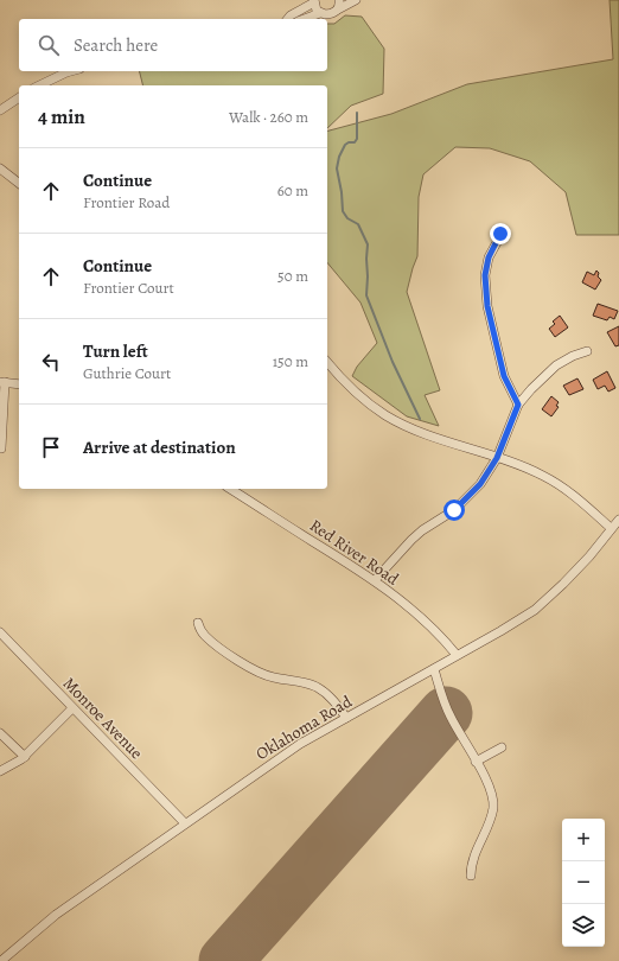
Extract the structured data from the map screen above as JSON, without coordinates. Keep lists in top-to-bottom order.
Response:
{
  "streets": {
    "street": ["Red River Road", "Monroe Avenue", "Oklahoma Road"]
  },
  "crossings": [
    ["Red River Road", "Oklahoma Road"],
    ["Monroe Avenue", "Oklahoma Road"]
  ],
  "page": {
    "search": "Search here",
    "heading": ["4 min", "Walk · 260 m"],
    "list": [
      ["Continue", "Frontier Road", "60 m"],
      ["Continue", "Frontier Court", "50 m"],
      ["Turn left", "Guthrie Court", "150 m"],
      "Arrive at destination"
    ],
    "map_buttons": ["+", "−"]
  }
}
